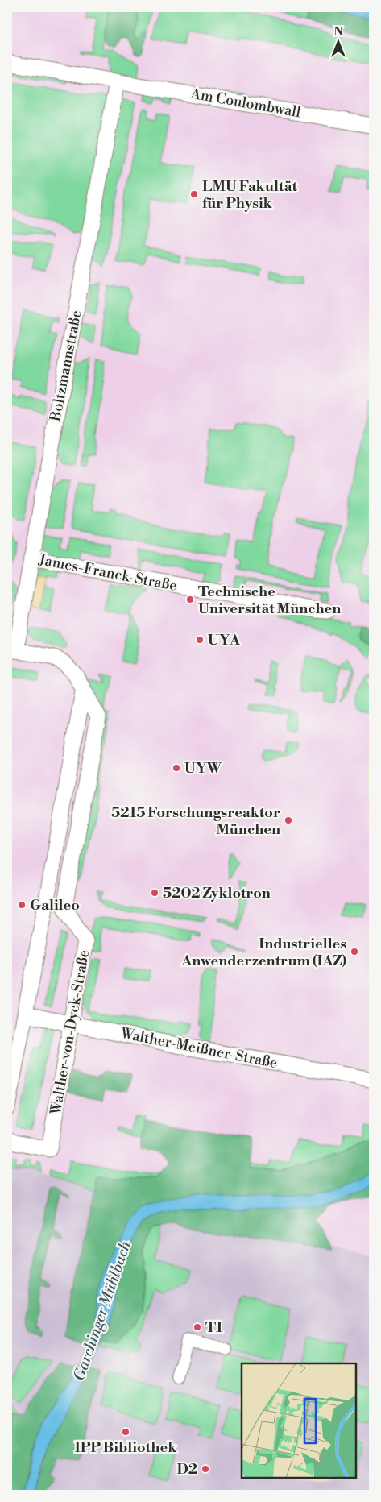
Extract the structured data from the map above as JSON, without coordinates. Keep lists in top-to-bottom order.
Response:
{
  "streets": {
    "street": [
      "Am Coulombwall",
      "Boltzmannstraße",
      "James-Franck-Straße",
      "Walther-von-Dyck-Straße",
      "Walther-Meißner-Straße"
    ]
  },
  "crossings": [
    ["Am Coulombwall", "Boltzmannstraße"],
    ["Boltzmannstraße", "James-Franck-Straße"],
    ["Boltzmannstraße", "Walther-von-Dyck-Straße"],
    ["Walther-von-Dyck-Straße", "Walther-Meißner-Straße"]
  ],
  "water": ["Garchinger Mühlbach"],
  "places": [
    "LMU Fakultät für Physik",
    "Technische Universität München",
    "UYA",
    "UYW",
    "5215 Forschungsreaktor München",
    "5202 Zyklotron",
    "Galileo",
    "Industrielles Anwenderzentrum (IAZ)",
    "T1",
    "IPP Bibliothek",
    "D2"
  ],
  "north": "top"
}
